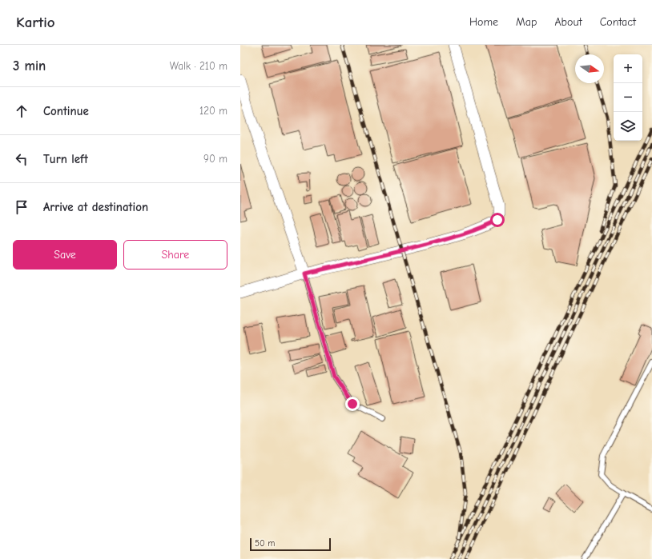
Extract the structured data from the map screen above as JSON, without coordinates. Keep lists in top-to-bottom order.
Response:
{
  "scale_bar": "50 m",
  "north": "right",
  "page": {
    "header": "Kartio",
    "nav": [
      "Home",
      "Map",
      "About",
      "Contact"
    ],
    "heading": ["3 min", "Walk · 210 m"],
    "map_buttons": ["+", "−"],
    "list": [
      ["Continue", "120 m"],
      ["Turn left", "90 m"],
      "Arrive at destination"
    ],
    "buttons": ["Save", "Share"],
    "scale": "50 m"
  }
}
